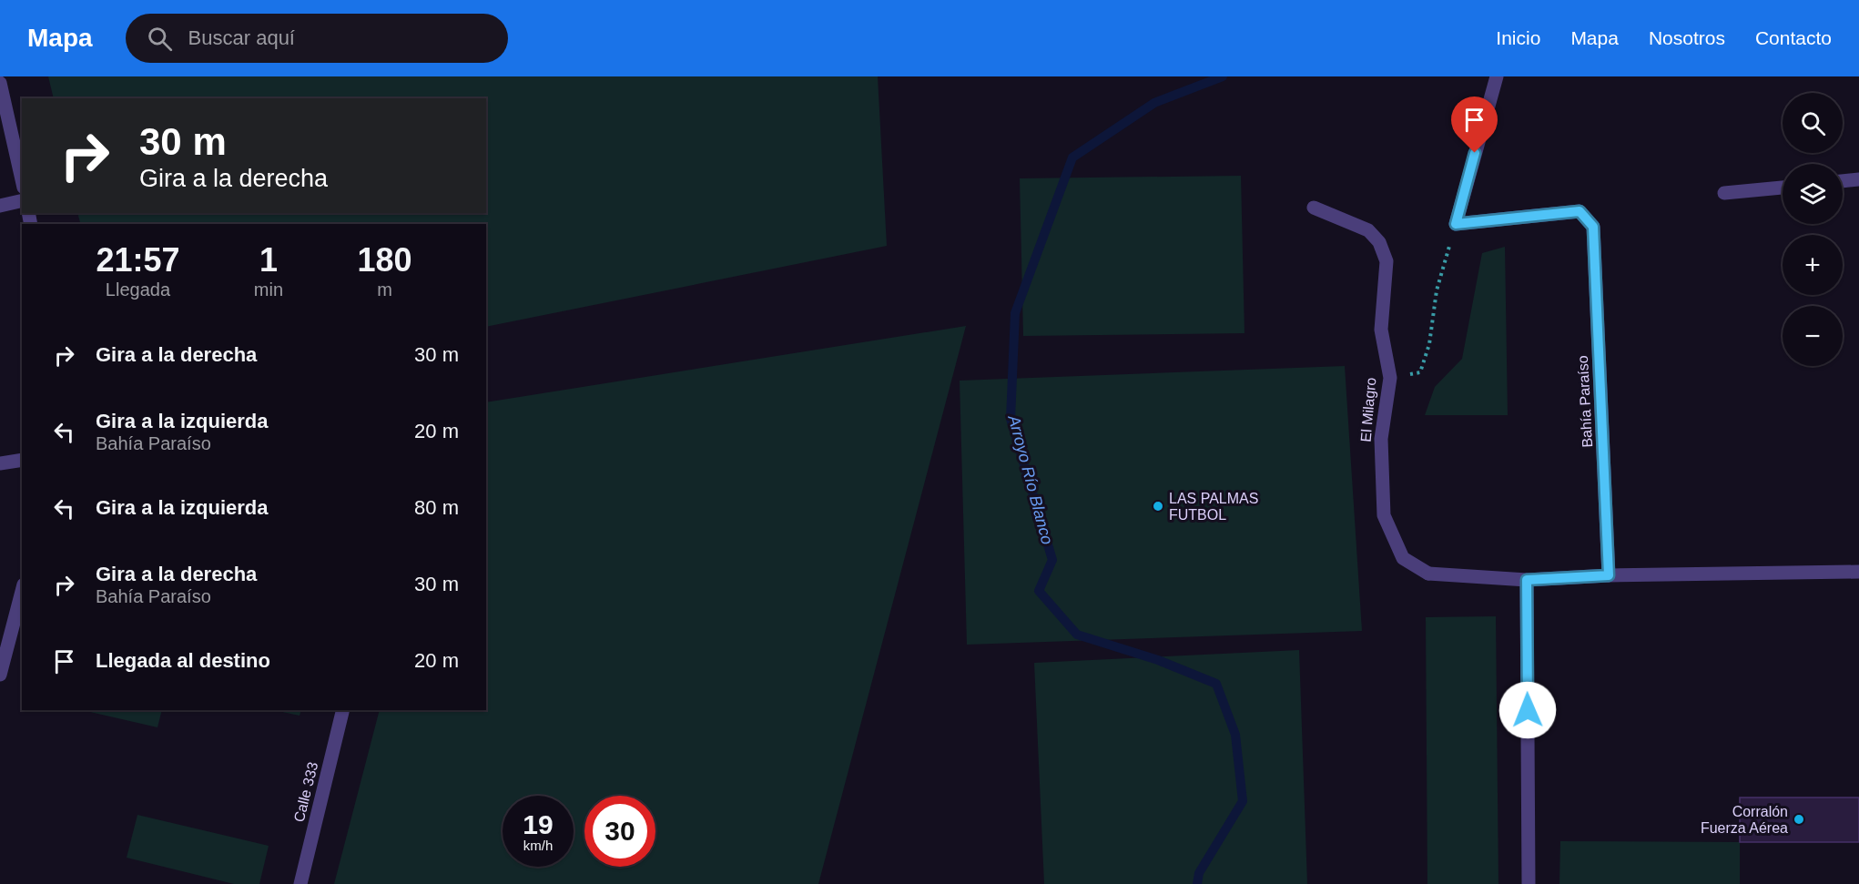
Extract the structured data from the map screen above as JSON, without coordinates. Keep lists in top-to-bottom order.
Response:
{
  "streets": {
    "street": ["Bahía Paraíso", "El Milagro", "Calle 333"]
  },
  "water": ["Arroyo Río Blanco"],
  "places": ["LAS PALMAS FUTBOL", "Corralón Fuerza Aérea"],
  "page": {
    "header": "Mapa",
    "search": "Buscar aquí",
    "nav": [
      "Inicio",
      "Mapa",
      "Nosotros",
      "Contacto"
    ],
    "map_buttons": ["+", "−"],
    "turn": ["30 m", "Gira a la derecha"],
    "eta": [
      "21:57",
      "Llegada",
      "1",
      "min",
      "180",
      "m"
    ],
    "list": [
      {
        "name": "Gira a la derecha",
        "value": "30 m"
      },
      {
        "name": "Gira a la izquierda",
        "note": "Bahía Paraíso",
        "value": "20 m"
      },
      {
        "name": "Gira a la izquierda",
        "value": "80 m"
      },
      {
        "name": "Gira a la derecha",
        "note": "Bahía Paraíso",
        "value": "30 m"
      },
      {
        "name": "Llegada al destino",
        "value": "20 m"
      }
    ],
    "speed": "19 km/h",
    "limit": "30"
  }
}
